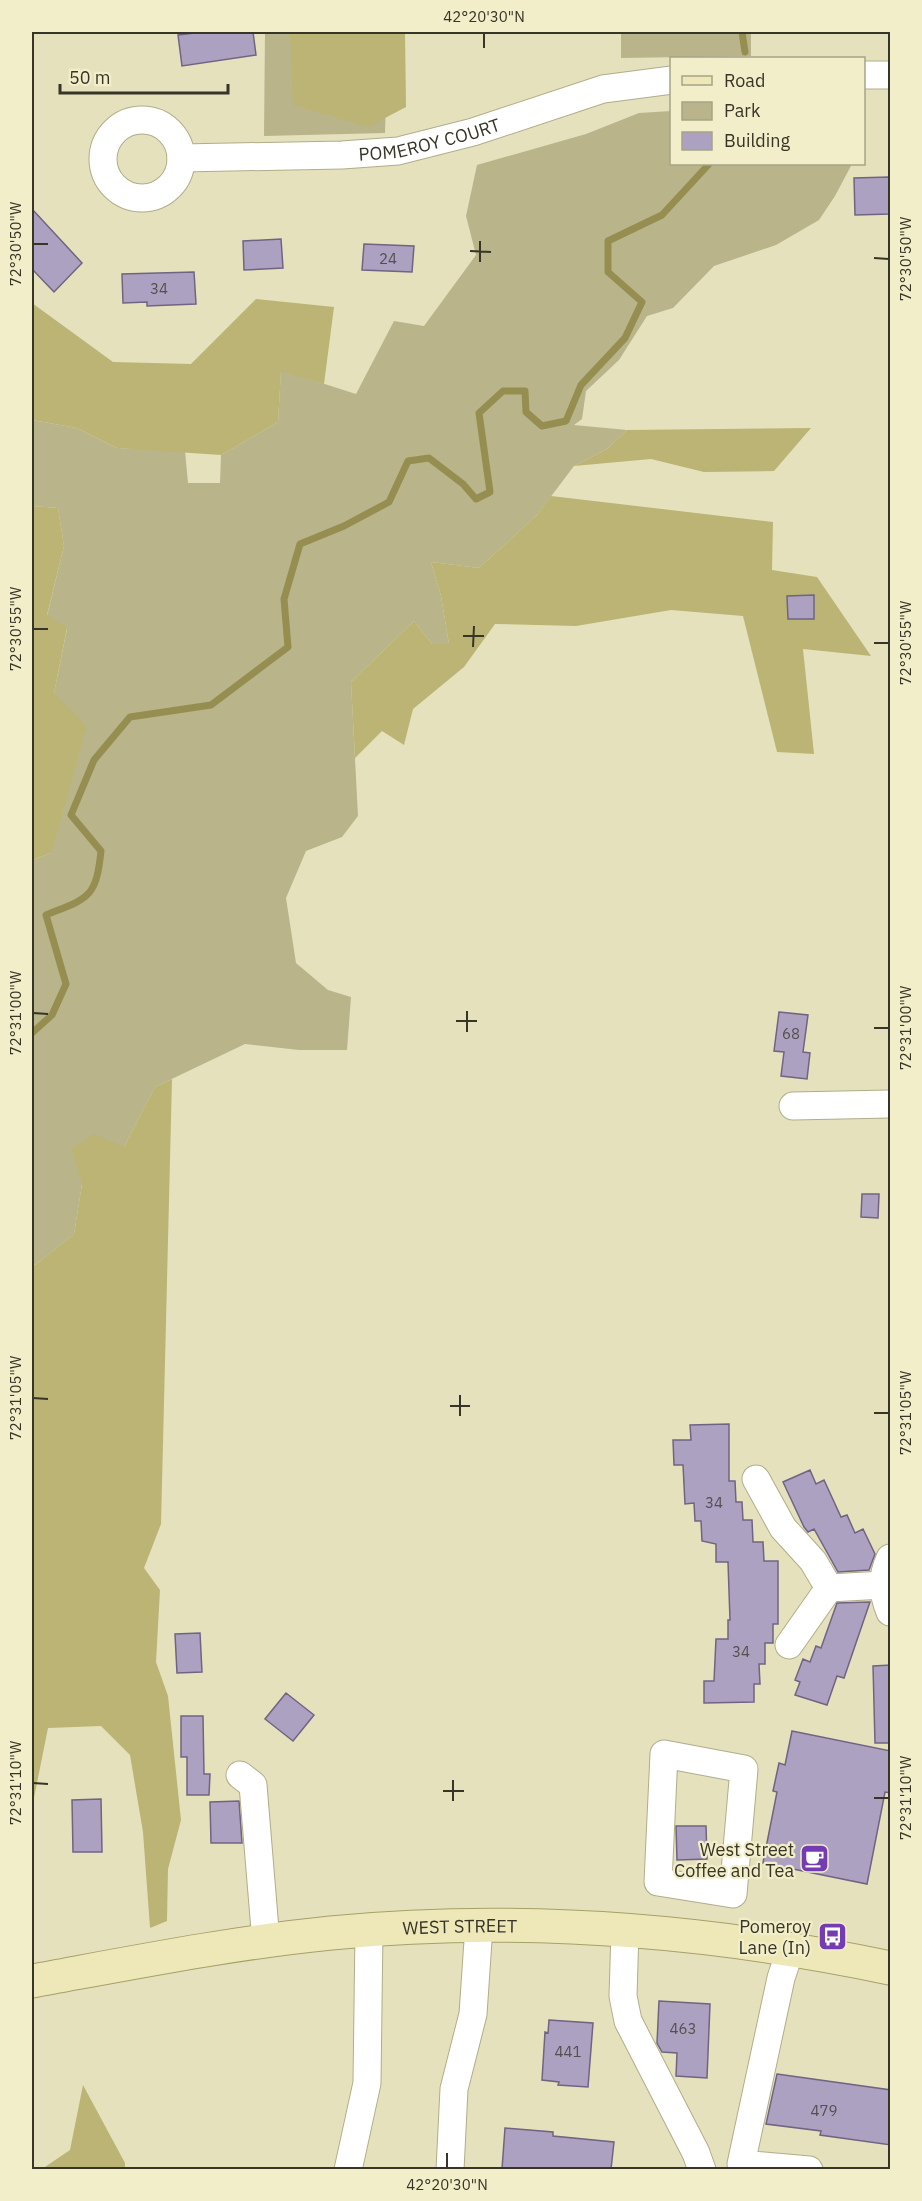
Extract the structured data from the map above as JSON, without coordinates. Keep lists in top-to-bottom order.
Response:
{
  "streets": {
    "main road": ["WEST STREET"],
    "street": ["POMEROY COURT"]
  },
  "places": {
    "cafe": ["West Street Coffee and Tea"],
    "bus stop": ["Pomeroy Lane (In)"]
  },
  "house_numbers": [
    "24",
    "34",
    "68",
    "34",
    "34",
    "463",
    "441",
    "479"
  ],
  "legend": ["Road", "Park", "Building"],
  "scale_bar": "50 m",
  "coordinates": [
    "42°20'30\"N",
    "72°30'50\"W",
    "72°30'55\"W",
    "72°31'00\"W",
    "72°31'05\"W",
    "72°31'10\"W"
  ]
}
